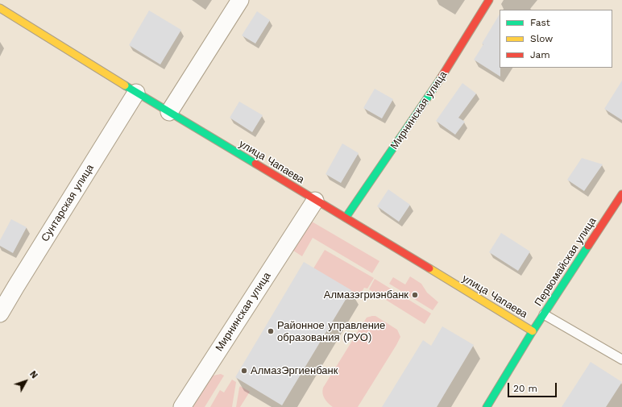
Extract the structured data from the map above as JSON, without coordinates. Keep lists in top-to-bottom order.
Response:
{
  "streets": {
    "main road": ["Мирнинская улица", "улица Чапаева", "Первомайская улица"],
    "street": ["Сунтарская улица"]
  },
  "crossings": [
    ["Мирнинская улица", "улица Чапаева"],
    ["улица Чапаева", "Сунтарская улица"],
    ["улица Чапаева", "Первомайская улица"]
  ],
  "places": ["Алмазэгриэнбанк", "Районное управление образования (РУО)", "АлмазЭргиенбанк"],
  "legend": ["Fast", "Slow", "Jam"],
  "scale_bar": "20 m",
  "north": "top right"
}
